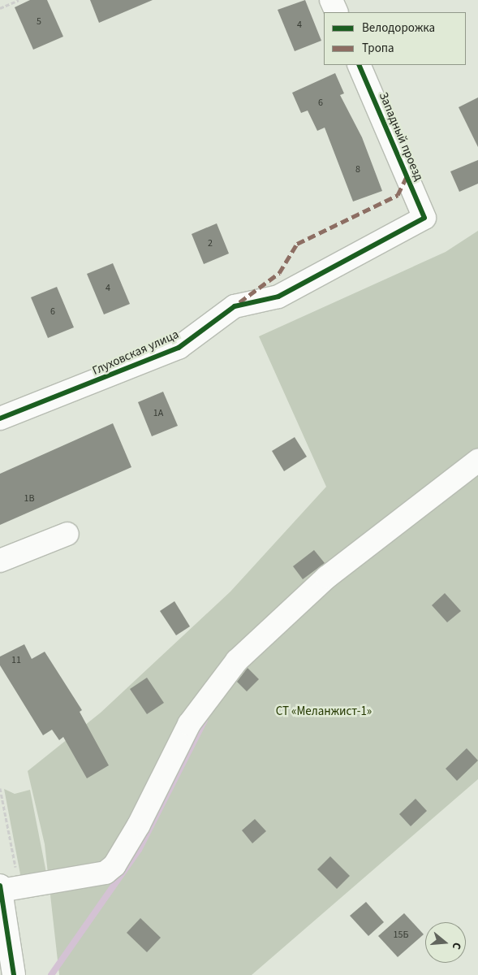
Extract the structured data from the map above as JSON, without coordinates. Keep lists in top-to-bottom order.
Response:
{
  "streets": {
    "street": ["Западный проезд", "Глуховская улица"]
  },
  "crossings": [
    ["Западный проезд", "Глуховская улица"]
  ],
  "parks": ["СТ «Меланжист-1»"],
  "house_numbers": [
    "5",
    "4",
    "6",
    "8",
    "2",
    "4",
    "6",
    "1А",
    "1В",
    "11",
    "15Б"
  ],
  "legend": ["Велодорожка", "Тропа"],
  "north": "right"
}
